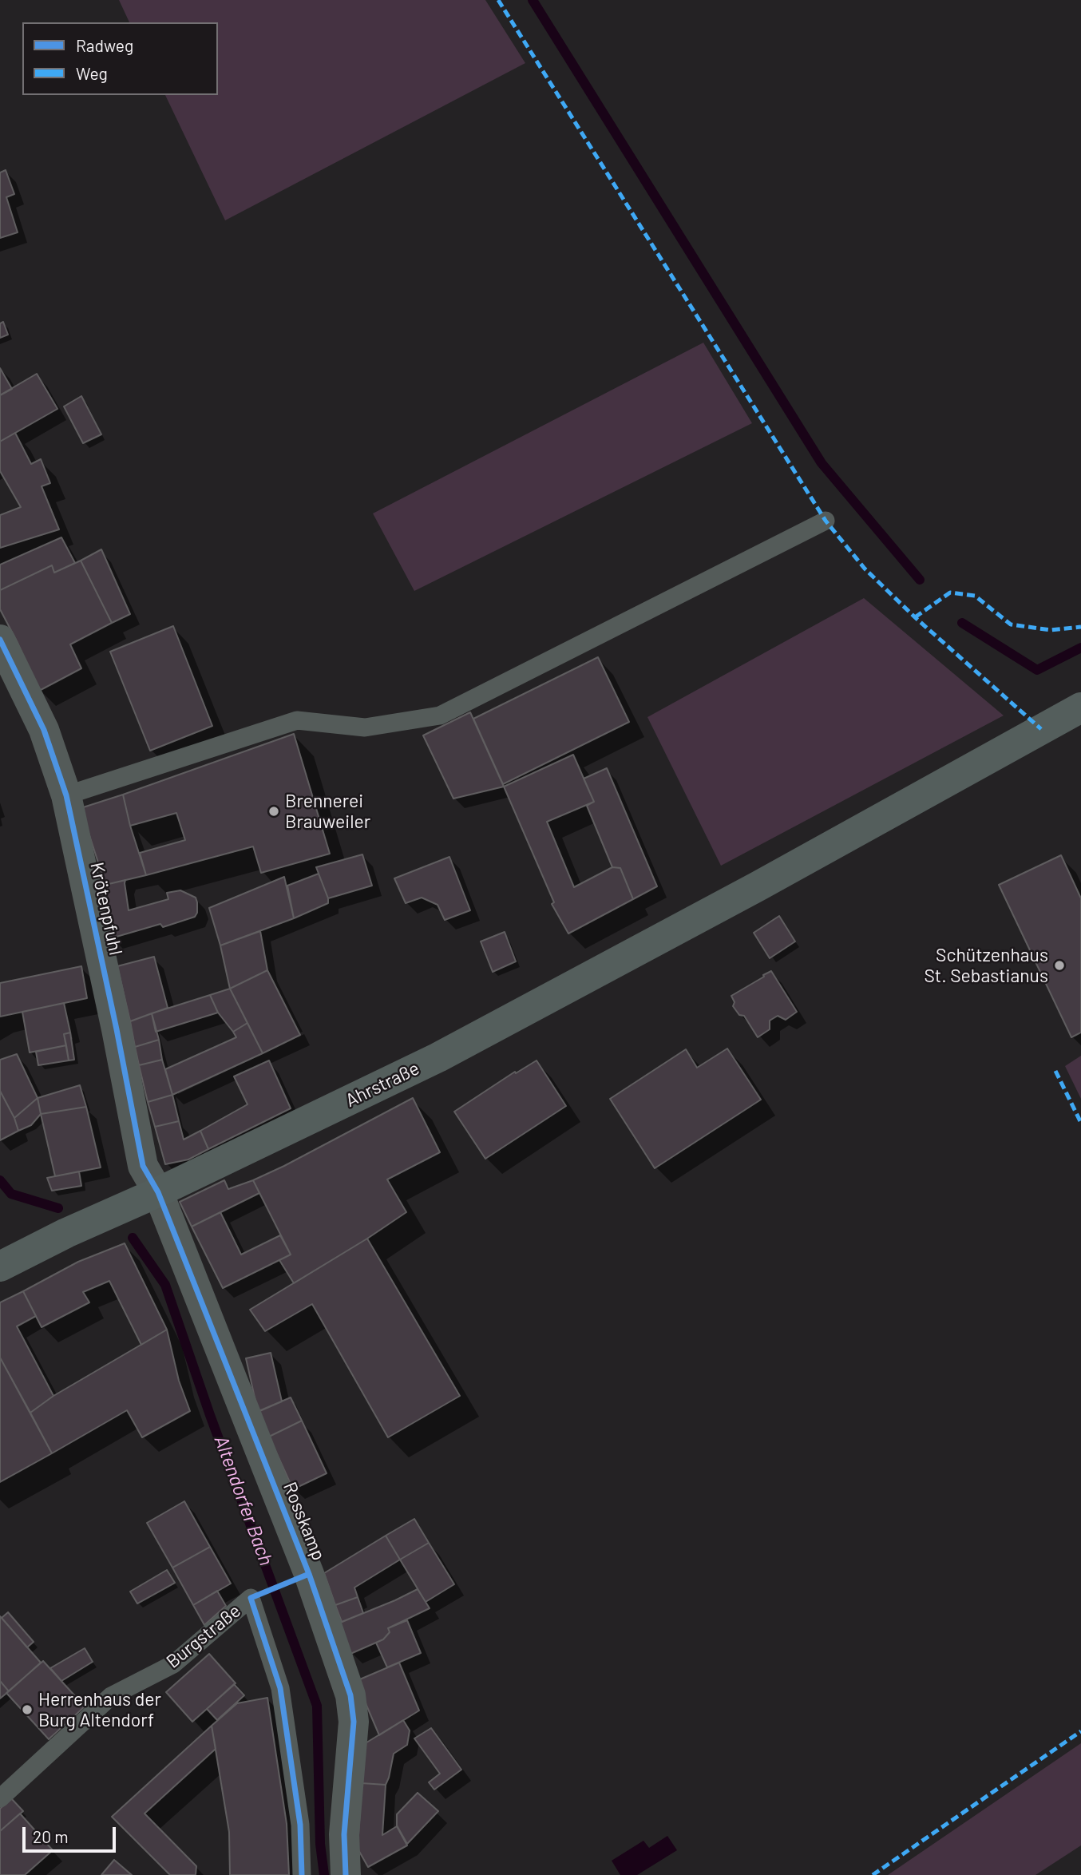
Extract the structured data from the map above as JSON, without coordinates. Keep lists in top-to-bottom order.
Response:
{
  "streets": {
    "main road": ["Ahrstraße"],
    "street": ["Krötenpfuhl", "Rosskamp"],
    "lane": ["Burgstraße"]
  },
  "crossings": [
    ["Krötenpfuhl", "Ahrstraße"],
    ["Krötenpfuhl", "Rosskamp"],
    ["Ahrstraße", "Rosskamp"]
  ],
  "water": ["Altendorfer Bach"],
  "places": ["Brennerei Brauweiler", "Schützenhaus St. Sebastianus", "Herrenhaus der Burg Altendorf"],
  "legend": ["Radweg", "Weg"],
  "scale_bar": "20 m"
}
